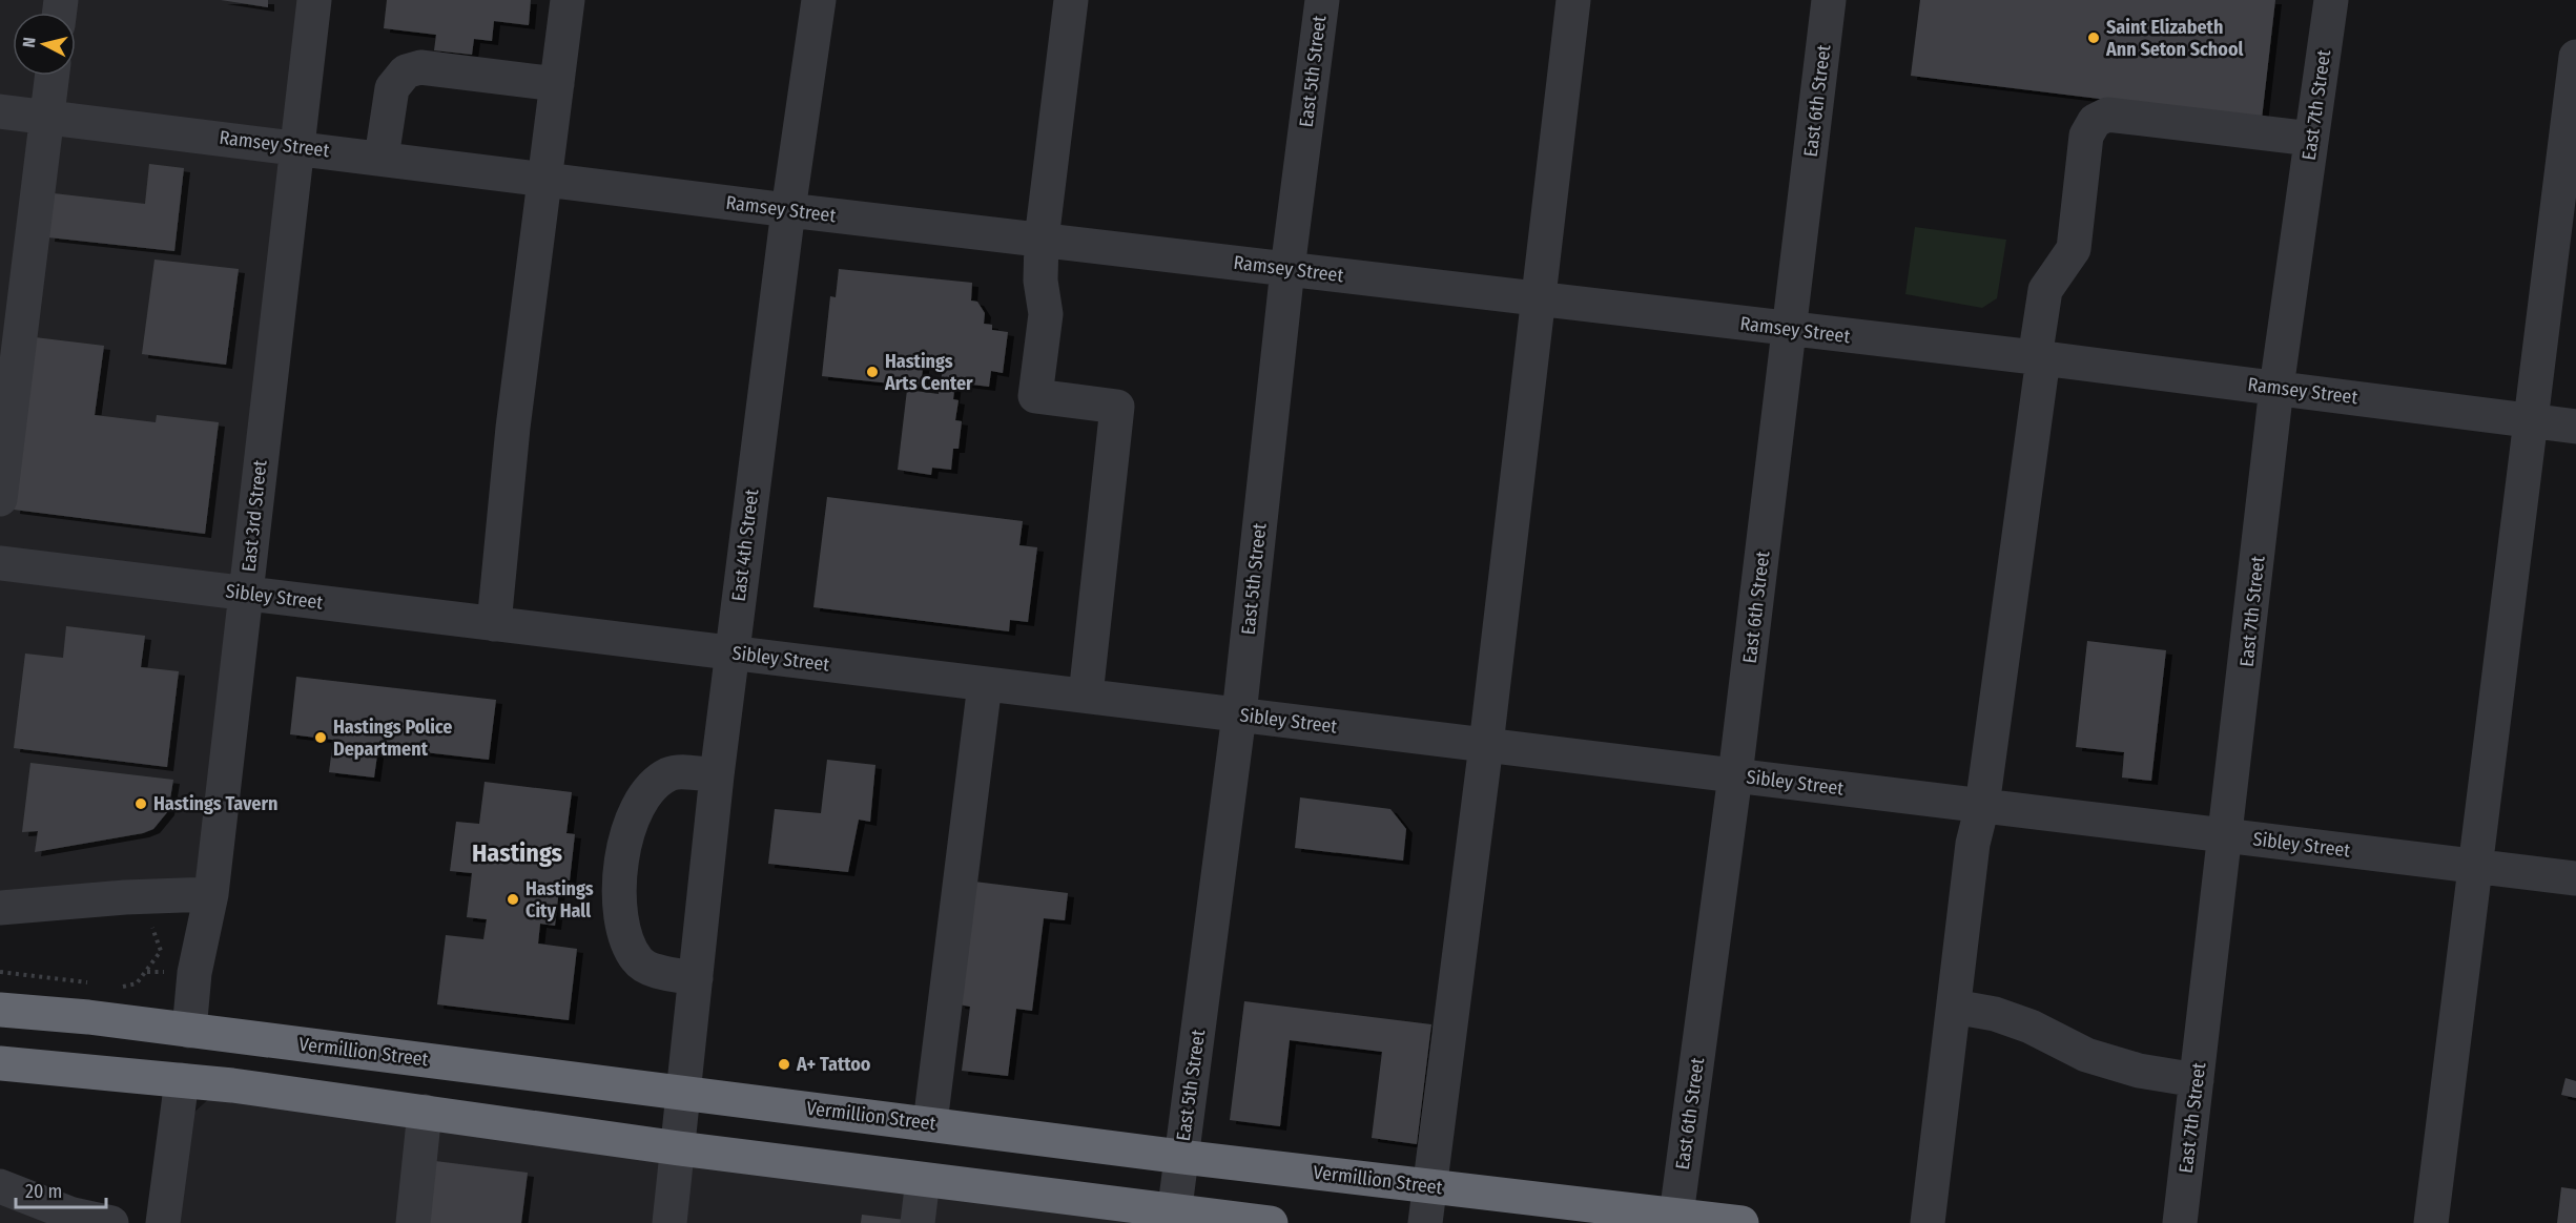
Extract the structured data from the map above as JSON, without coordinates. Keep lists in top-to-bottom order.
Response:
{
  "streets": {
    "highway": ["Vermillion Street"],
    "street": [
      "East 5th Street",
      "East 6th Street",
      "East 7th Street",
      "Ramsey Street",
      "East 3rd Street",
      "East 4th Street",
      "Sibley Street"
    ]
  },
  "crossings": [
    ["East 5th Street", "Ramsey Street"],
    ["East 5th Street", "Sibley Street"],
    ["East 5th Street", "Vermillion Street"],
    ["East 6th Street", "Ramsey Street"],
    ["East 6th Street", "Sibley Street"],
    ["East 6th Street", "Vermillion Street"],
    ["East 7th Street", "Ramsey Street"],
    ["East 7th Street", "Sibley Street"],
    ["Ramsey Street", "East 3rd Street"],
    ["Ramsey Street", "East 4th Street"],
    ["East 3rd Street", "Sibley Street"],
    ["East 3rd Street", "Vermillion Street"],
    ["East 4th Street", "Sibley Street"],
    ["East 4th Street", "Vermillion Street"]
  ],
  "districts": ["Hastings"],
  "places": [
    "Saint Elizabeth Ann Seton School",
    "Hastings Arts Center",
    "Hastings Police Department",
    "Hastings Tavern",
    "Hastings City Hall",
    "A+ Tattoo"
  ],
  "scale_bar": "20 m",
  "north": "left"
}
